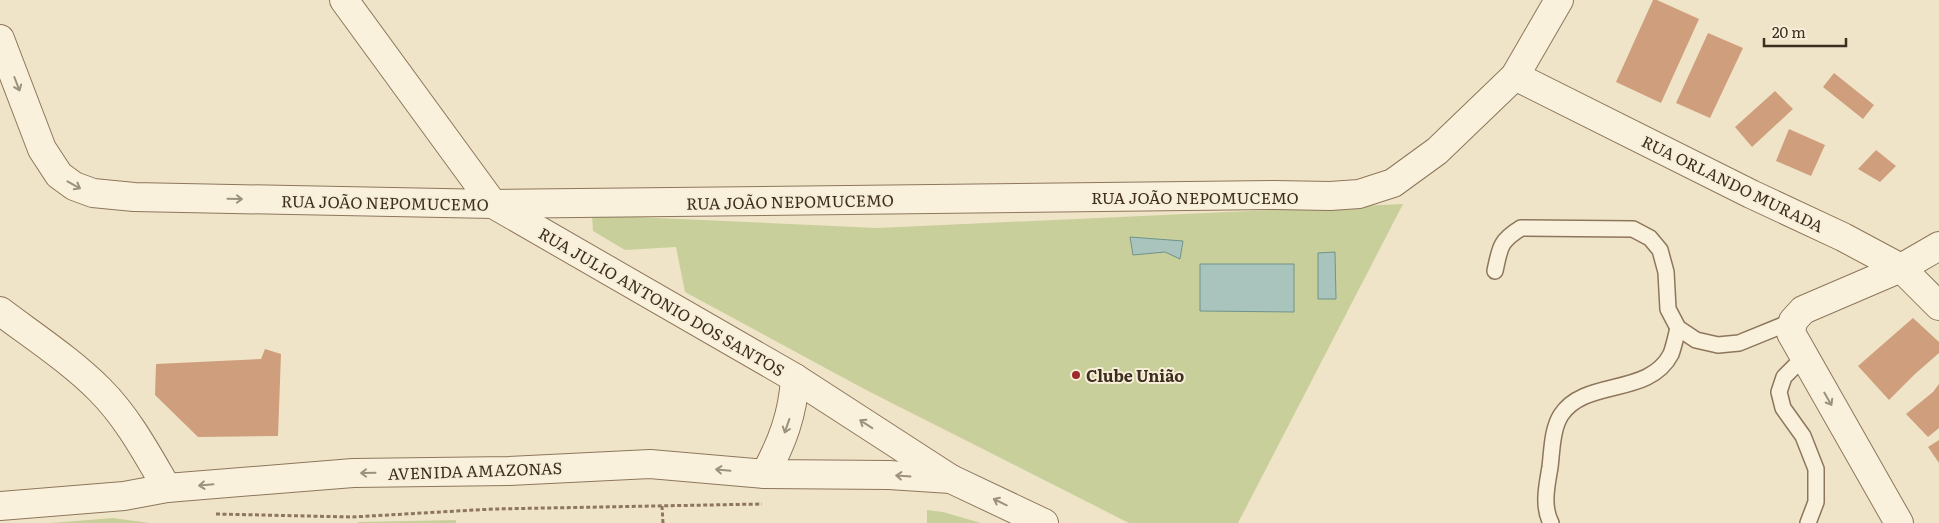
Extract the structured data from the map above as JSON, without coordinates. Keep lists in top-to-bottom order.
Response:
{
  "streets": {
    "street": [
      "RUA ORLANDO MURADA",
      "RUA JOÃO NEPOMUCEMO",
      "RUA JULIO ANTONIO DOS SANTOS",
      "AVENIDA AMAZONAS"
    ]
  },
  "crossings": [
    ["RUA ORLANDO MURADA", "RUA JOÃO NEPOMUCEMO"],
    ["RUA JOÃO NEPOMUCEMO", "RUA JULIO ANTONIO DOS SANTOS"],
    ["RUA JULIO ANTONIO DOS SANTOS", "AVENIDA AMAZONAS"]
  ],
  "one_way": ["AVENIDA AMAZONAS"],
  "places": ["Clube União"],
  "scale_bar": "20 m"
}
